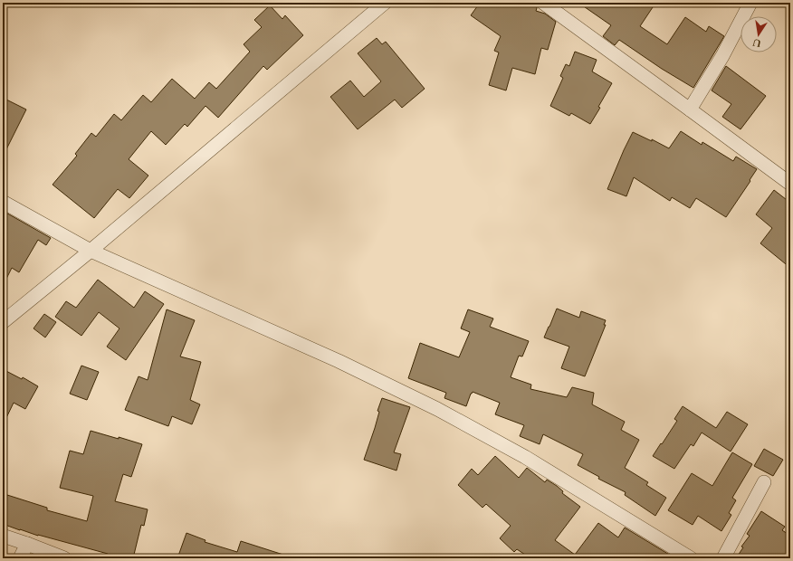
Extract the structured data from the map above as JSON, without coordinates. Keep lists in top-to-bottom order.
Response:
{
  "north": "bottom"
}
